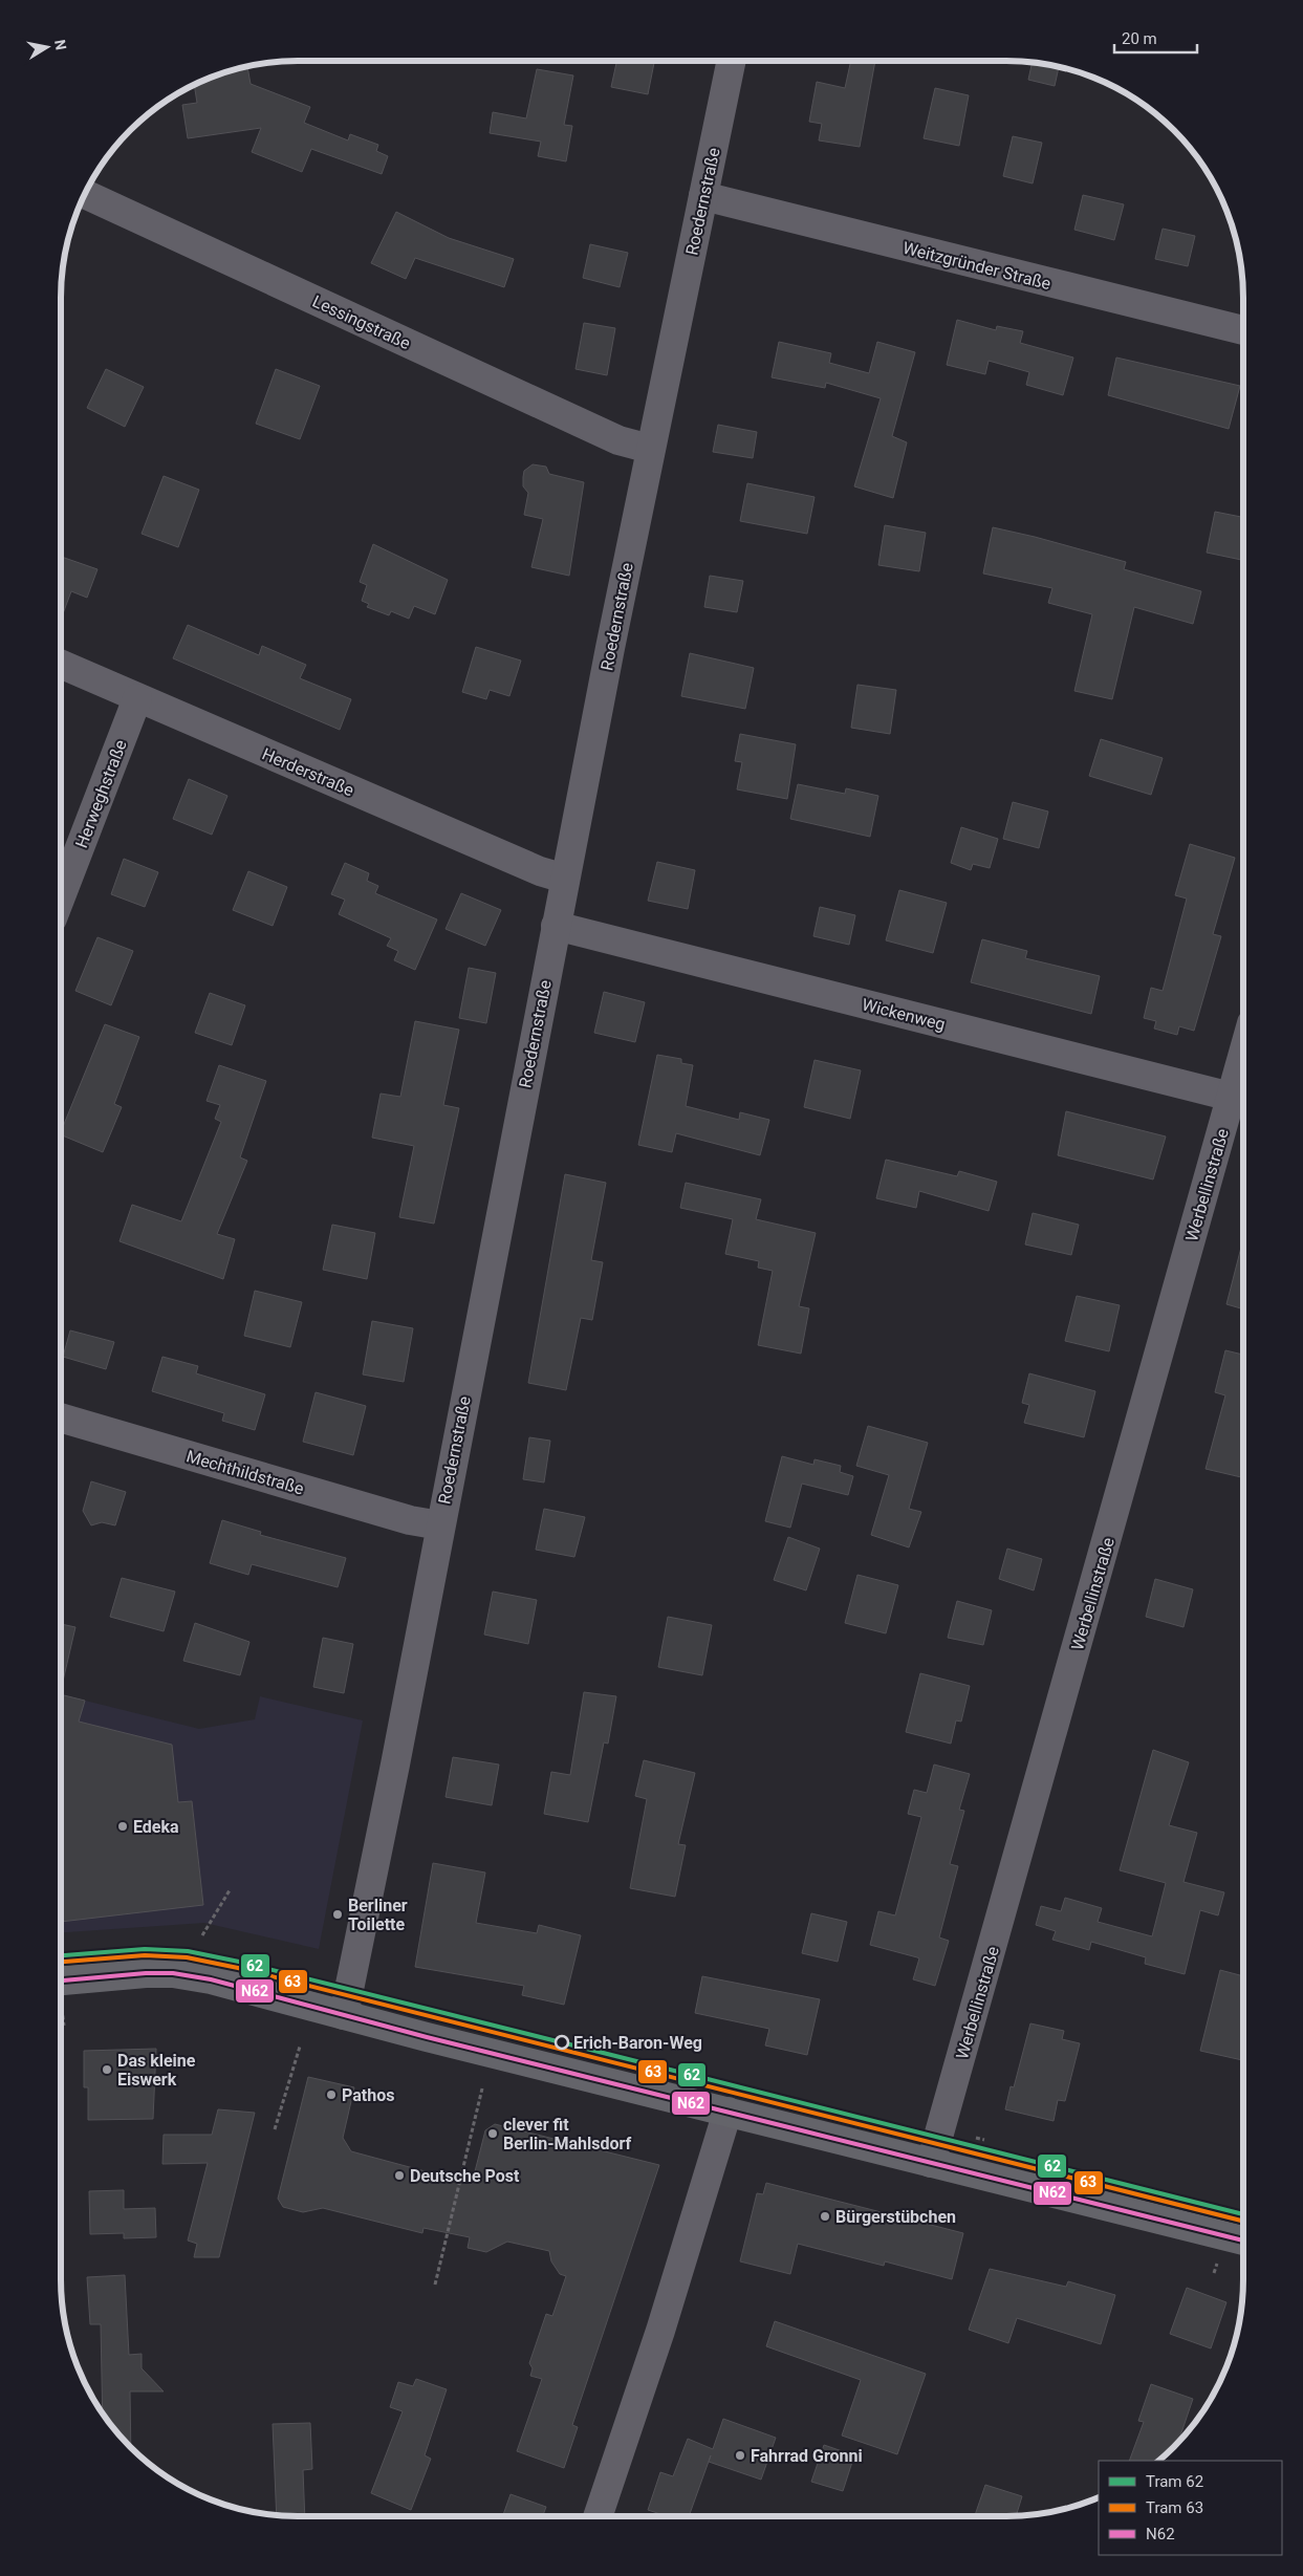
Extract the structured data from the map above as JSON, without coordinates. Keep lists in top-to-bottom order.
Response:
{
  "streets": {
    "street": [
      "Roedernstraße",
      "Weitzgründer Straße",
      "Lessingstraße",
      "Herderstraße",
      "Herweghstraße",
      "Wickenweg",
      "Werbellinstraße",
      "Mechthildstraße"
    ]
  },
  "crossings": [
    ["Roedernstraße", "Weitzgründer Straße"],
    ["Roedernstraße", "Lessingstraße"],
    ["Roedernstraße", "Herderstraße"],
    ["Roedernstraße", "Wickenweg"],
    ["Roedernstraße", "Mechthildstraße"],
    ["Herderstraße", "Herweghstraße"],
    ["Wickenweg", "Werbellinstraße"]
  ],
  "places": [
    "Edeka",
    "Berliner Toilette",
    "Erich-Baron-Weg",
    "Das kleine Eiswerk",
    "Pathos",
    "clever fit Berlin-Mahlsdorf",
    "Deutsche Post",
    "Bürgerstübchen",
    "Fahrrad Gronni"
  ],
  "lines": ["tram line 62", "tram line 63", "transit line N62"],
  "legend": ["Tram 62", "Tram 63", "N62"],
  "scale_bar": "20 m",
  "north": "right"
}
